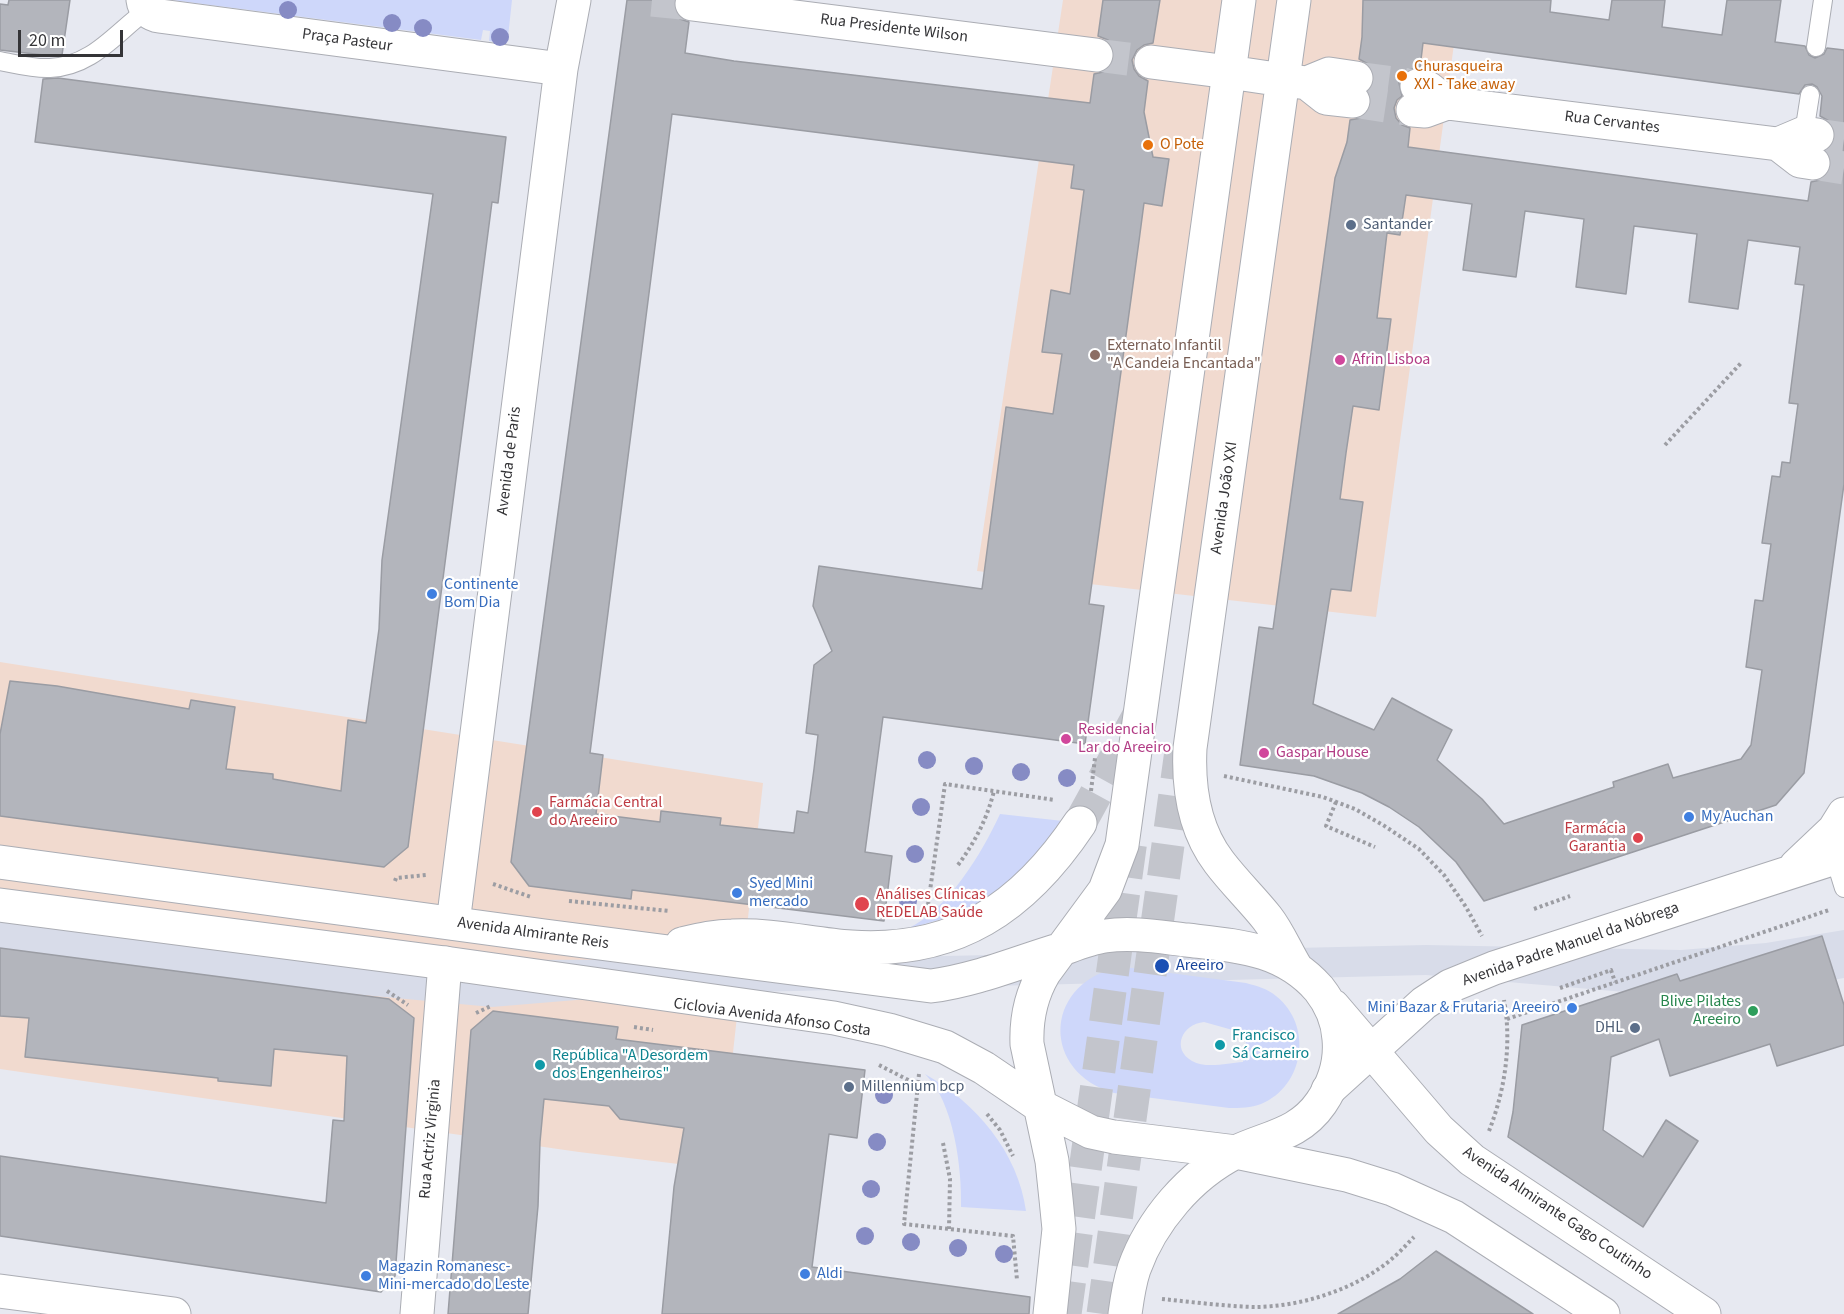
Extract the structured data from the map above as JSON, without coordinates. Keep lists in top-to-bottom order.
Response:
{
  "streets": {
    "main road": [
      "Rua Presidente Wilson",
      "Praça Pasteur",
      "Rua Cervantes",
      "Avenida de Paris",
      "Avenida João XXI",
      "Avenida Almirante Reis",
      "Avenida Padre Manuel da Nóbrega",
      "Rua Actriz Virginia",
      "Avenida Almirante Gago Coutinho"
    ]
  },
  "crossings": [
    ["Praça Pasteur", "Avenida de Paris"],
    ["Avenida de Paris", "Avenida Almirante Reis"],
    ["Avenida de Paris", "Rua Actriz Virginia"],
    ["Avenida João XXI", "Avenida Almirante Reis"],
    ["Avenida João XXI", "Avenida Almirante Gago Coutinho"],
    ["Avenida Almirante Reis", "Avenida Almirante Gago Coutinho"],
    ["Avenida Padre Manuel da Nóbrega", "Avenida Almirante Gago Coutinho"]
  ],
  "places": [
    "Churasqueira XXI - Take away",
    "O Pote",
    "Santander",
    "Externato Infantil \"A Candeia Encantada\"",
    "Afrin Lisboa",
    "Continente Bom Dia",
    "Residencial Lar do Areeiro",
    "Gaspar House",
    "Farmácia Central do Areeiro",
    "My Auchan",
    "Farmácia Garantia",
    "Syed Mini mercado",
    "Análises Clínicas REDELAB Saúde",
    "Areeiro",
    "Mini Bazar & Frutaria, Areeiro",
    "Blive Pilates Areeiro",
    "DHL",
    "Francisco Sá Carneiro",
    "República \"A Desordem dos Engenheiros\"",
    "Millennium bcp",
    "Aldi",
    "Magazin Romanesc- Mini-mercado do Leste"
  ],
  "scale_bar": "20 m"
}
